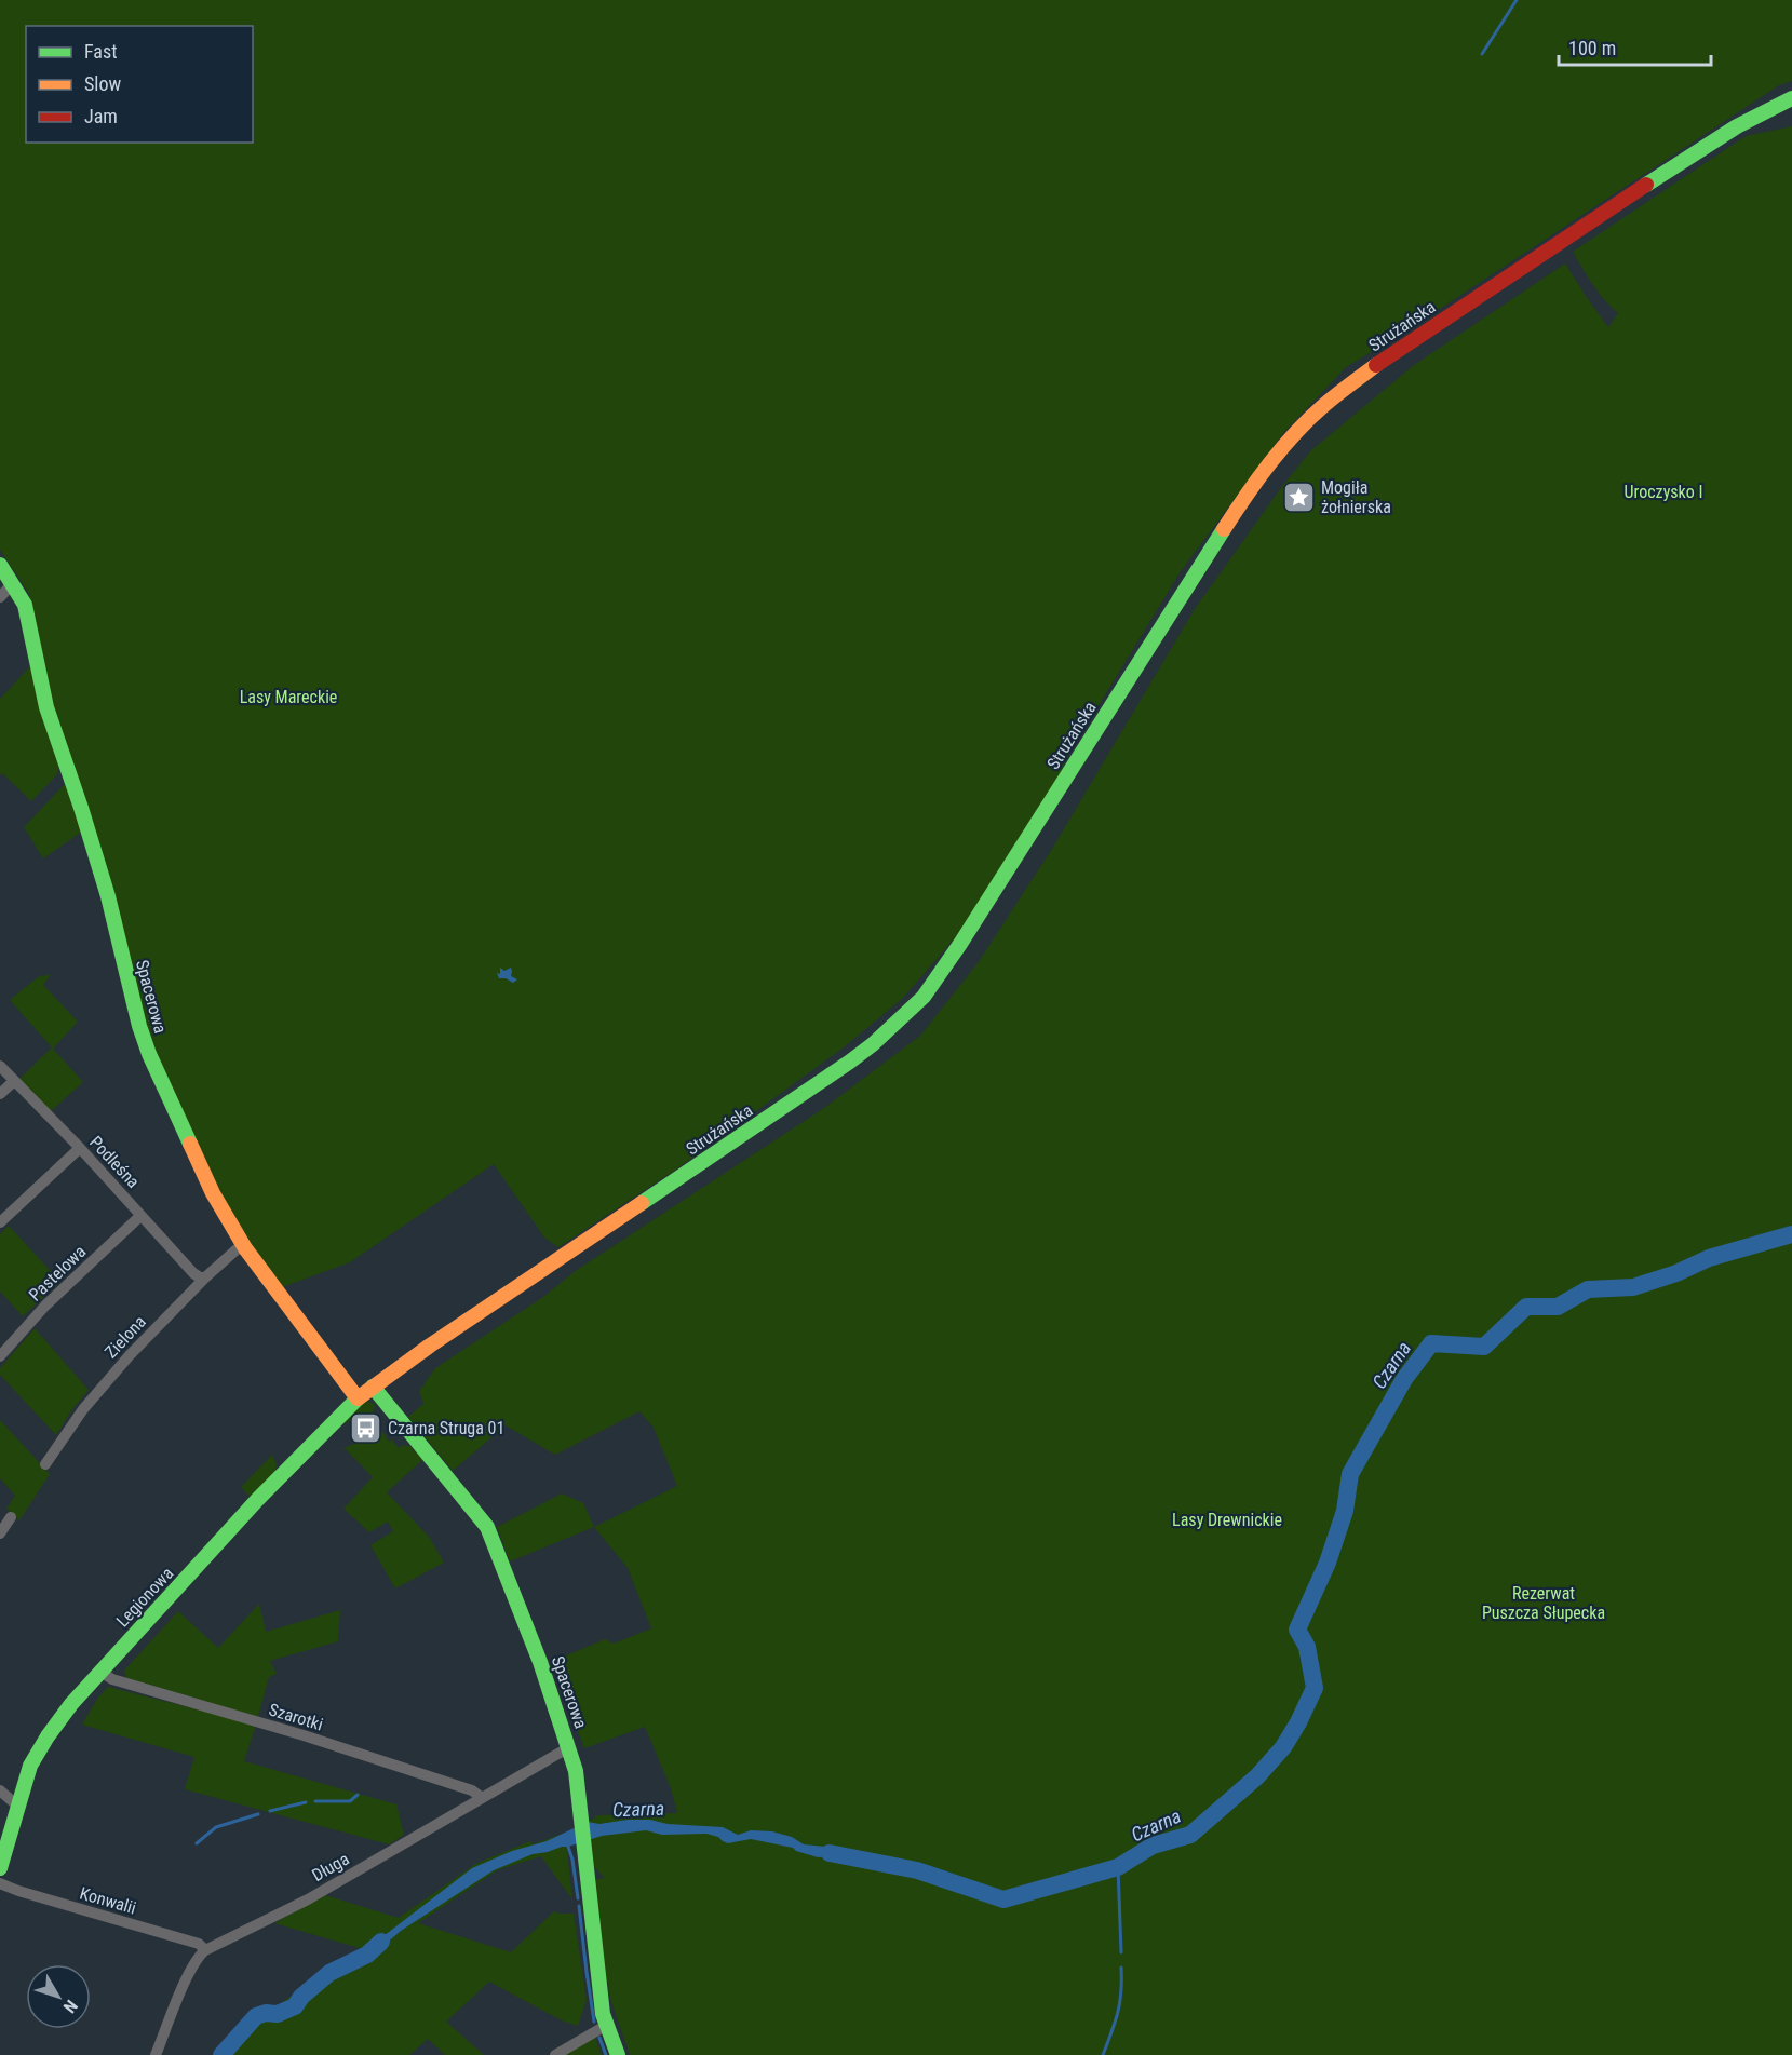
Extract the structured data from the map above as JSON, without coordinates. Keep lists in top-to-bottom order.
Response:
{
  "streets": {
    "main road": ["Strużańska", "Spacerowa", "Legionowa"],
    "street": [
      "Podleśna",
      "Pastelowa",
      "Zielona",
      "Szarotki",
      "Długa",
      "Konwalii"
    ]
  },
  "crossings": [
    ["Strużańska", "Spacerowa"],
    ["Strużańska", "Legionowa"],
    ["Spacerowa", "Zielona"],
    ["Spacerowa", "Legionowa"],
    ["Spacerowa", "Długa"],
    ["Podleśna", "Pastelowa"],
    ["Podleśna", "Zielona"],
    ["Legionowa", "Szarotki"],
    ["Szarotki", "Długa"],
    ["Długa", "Konwalii"]
  ],
  "water": ["Czarna"],
  "parks": [
    "Uroczysko I",
    "Lasy Mareckie",
    "Lasy Drewnickie",
    "Rezerwat Puszcza Słupecka"
  ],
  "places": {
    "place": ["Mogiła żołnierska"],
    "bus stop": ["Czarna Struga 01"]
  },
  "legend": ["Fast", "Slow", "Jam"],
  "scale_bar": "100 m",
  "north": "bottom right"
}
